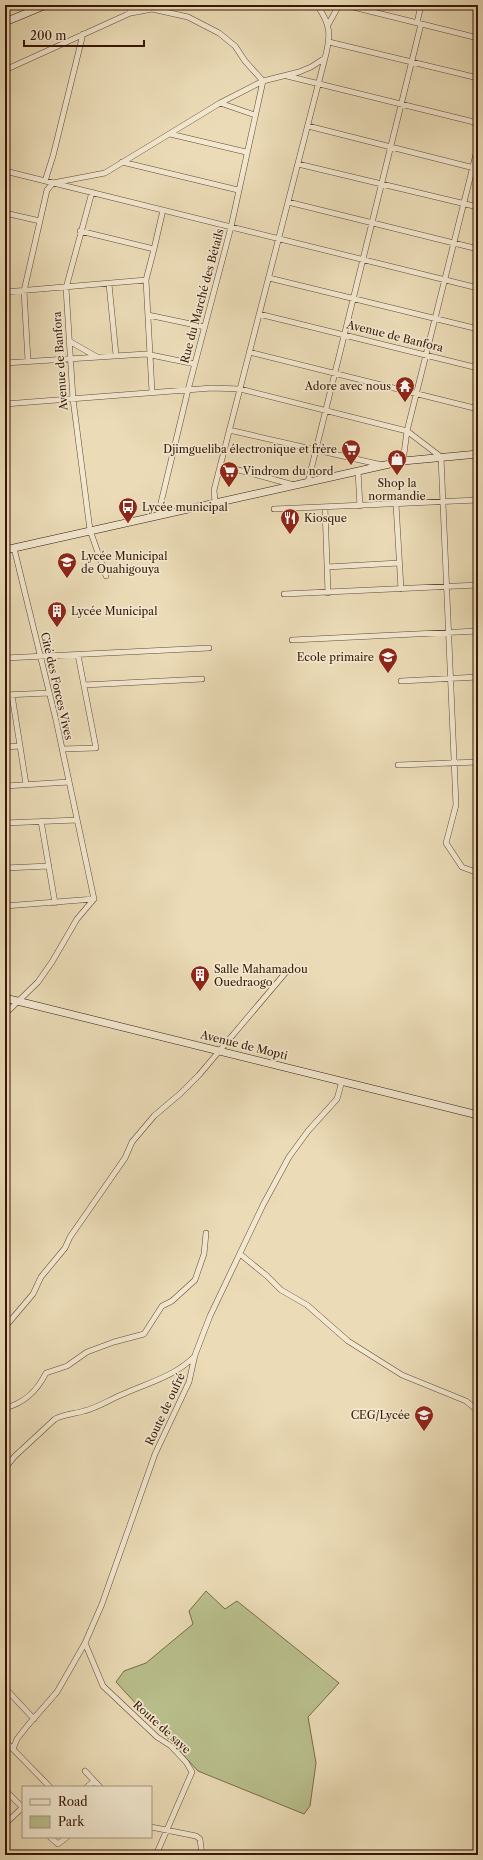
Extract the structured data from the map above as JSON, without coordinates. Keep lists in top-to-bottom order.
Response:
{
  "streets": {
    "street": [
      "Rue du Marché des Bétails",
      "Avenue de Banfora",
      "Cité des Forces Vives",
      "Avenue de Mopti",
      "Route de oufré",
      "Route de saye"
    ]
  },
  "crossings": [
    ["Avenue de Mopti", "Route de oufré"],
    ["Route de oufré", "Route de saye"]
  ],
  "places": {
    "temple": ["Adore avec nous"],
    "supermarket": ["Djimgueliba électronique et frère", "Vindrom du nord"],
    "shop": ["Shop la normandie"],
    "bus stop": ["Lycée municipal"],
    "restaurant": ["Kiosque"],
    "school or university": ["Lycée Municipal de Ouahigouya", "Ecole primaire", "CEG/Lycée"],
    "building": ["Lycée Municipal", "Salle Mahamadou Ouedraogo"]
  },
  "legend": ["Road", "Park"],
  "scale_bar": "200 m"
}
